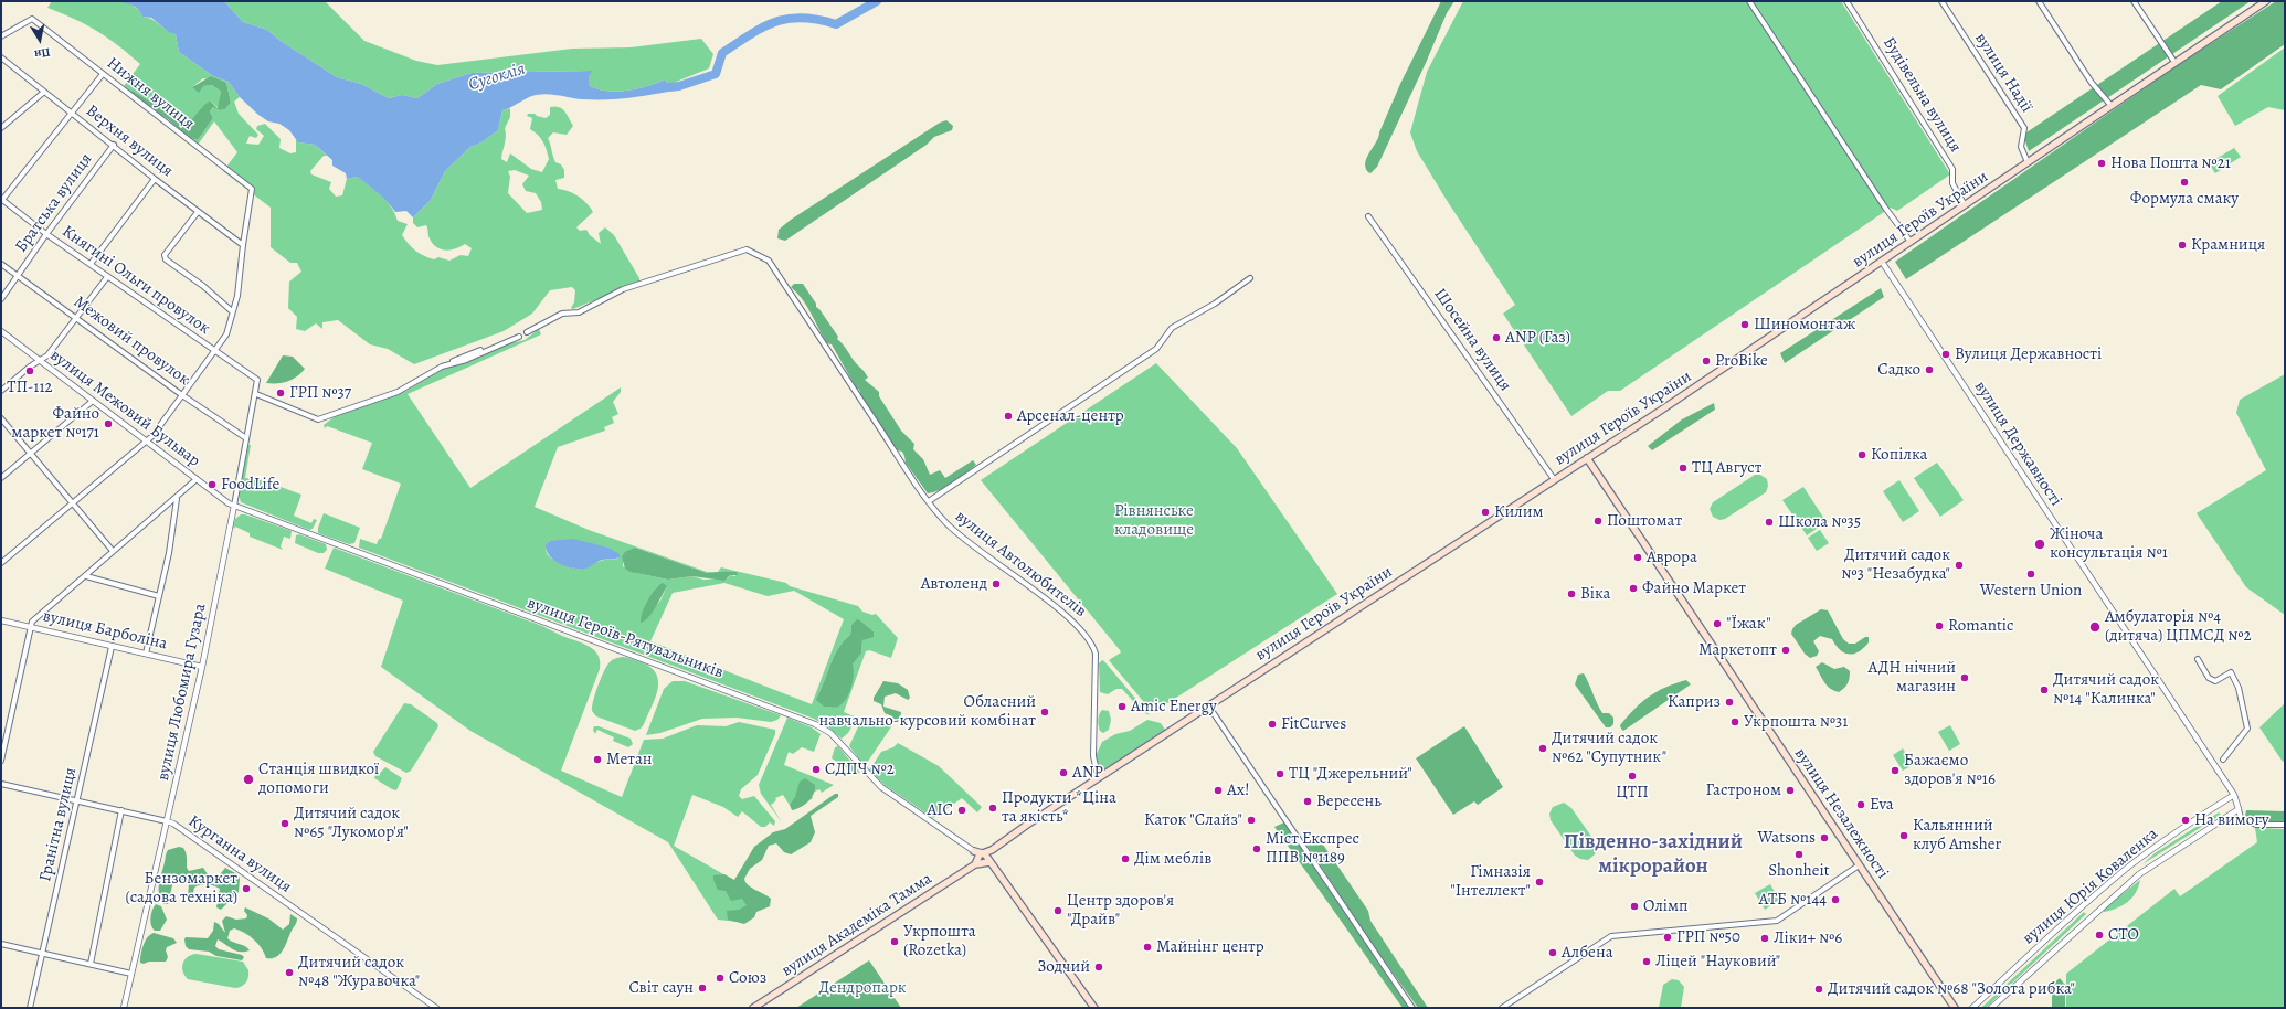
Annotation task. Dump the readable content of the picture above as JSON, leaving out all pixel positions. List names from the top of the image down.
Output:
{
  "streets": {
    "main road": [
      "вулиця Героїв України",
      "вулиця Героїв-Рятувальників",
      "вулиця Незалежності",
      "вулиця Академіка Тамма"
    ],
    "street": [
      "вулиця Надії",
      "Нижня вулиця",
      "Будівельна вулиця",
      "Верхня вулиця",
      "Братська вулиця",
      "Княгині Ольги провулок",
      "Шосейна вулиця",
      "Межовий провулок",
      "вулиця Межовий Бульвар",
      "вулиця Державності",
      "вулиця Автолюбителів",
      "вулиця Барболіна",
      "вулиця Любомира Гузара",
      "Гранітна вулиця",
      "Курганна вулиця",
      "вулиця Юрія Коваленка"
    ]
  },
  "crossings": [
    ["вулиця Надії", "вулиця Героїв України"],
    ["Нижня вулиця", "Верхня вулиця"],
    ["Будівельна вулиця", "вулиця Героїв України"],
    ["Верхня вулиця", "Братська вулиця"],
    ["Братська вулиця", "Княгині Ольги провулок"],
    ["Братська вулиця", "Межовий провулок"],
    ["вулиця Героїв України", "Шосейна вулиця"],
    ["вулиця Героїв України", "вулиця Державності"],
    ["вулиця Героїв України", "вулиця Автолюбителів"],
    ["вулиця Героїв України", "вулиця Героїв-Рятувальників"],
    ["вулиця Героїв України", "вулиця Незалежності"],
    ["вулиця Героїв України", "вулиця Академіка Тамма"],
    ["Княгині Ольги провулок", "вулиця Любомира Гузара"],
    ["Межовий провулок", "вулиця Любомира Гузара"],
    ["вулиця Межовий Бульвар", "вулиця Героїв-Рятувальників"],
    ["вулиця Межовий Бульвар", "вулиця Любомира Гузара"],
    ["вулиця Державності", "вулиця Юрія Коваленка"],
    ["вулиця Барболіна", "вулиця Любомира Гузара"],
    ["вулиця Барболіна", "Гранітна вулиця"],
    ["вулиця Героїв-Рятувальників", "вулиця Любомира Гузара"],
    ["вулиця Героїв-Рятувальників", "вулиця Академіка Тамма"],
    ["вулиця Любомира Гузара", "Курганна вулиця"],
    ["Гранітна вулиця", "Курганна вулиця"]
  ],
  "districts": ["Південно-західний мікрорайон"],
  "water": ["Сугоклія"],
  "parks": ["Рівнянське кладовище", "Дендропарк"],
  "places": [
    "Нова Пошта №21",
    "Формула смаку",
    "Крамниця",
    "Шиномонтаж",
    "ANP (Газ)",
    "Вулиця Державності",
    "ProBike",
    "Садко",
    "ТП-112",
    "ГРП №37",
    "Арсенал-центр",
    "Файно маркет №171",
    "Копілка",
    "ТЦ Август",
    "FoodLife",
    "Килим",
    "Поштомат",
    "Школа №35",
    "Жіноча консультація №1",
    "Аврора",
    "Дитячий садок №3 \"Незабудка\"",
    "Western Union",
    "Автоленд",
    "Файно Маркет",
    "Віка",
    "\"Їжак\"",
    "Romantic",
    "Амбулаторія №4 (дитяча) ЦПМСД №2",
    "Маркетопт",
    "АДН нічний магазин",
    "Дитячий садок №14 \"Калинка\"",
    "Каприз",
    "Amic Energy",
    "Обласний навчально-курсовий комбінат",
    "Укрпошта №31",
    "FitCurves",
    "Дитячий садок №62 \"Супутник\"",
    "Метан",
    "СДПЧ №2",
    "Бажаємо здоров'я №16",
    "ANP",
    "ТЦ \"Джерельний\"",
    "ЦТП",
    "Станція швидкої допомоги",
    "Ах!",
    "Гастроном",
    "Вересень",
    "Eva",
    "Продукти *Ціна та якість*",
    "АІС",
    "Каток \"Слайз\"",
    "На вимогу",
    "Дитячий садок №65 \"Лукомор'я\"",
    "Кальянний клуб Amsher",
    "Watsons",
    "Міст Експрес ППВ №1189",
    "Shonheit",
    "Дім меблів",
    "Гімназія \"Інтеллект\"",
    "Бензомаркет (садова техніка)",
    "АТБ №144",
    "Олімп",
    "Центр здоров'я \"Драйв\"",
    "СТО",
    "ГРП №50",
    "Ліки+ №6",
    "Укрпошта (Rozetka)",
    "Майнінг центр",
    "Албена",
    "Ліцей \"Науковий\"",
    "Зодчий",
    "Дитячий садок №48 \"Журавочка\"",
    "Союз",
    "Світ саун",
    "Дитячий садок №68 \"Золота рибка\""
  ],
  "north": "bottom"
}
